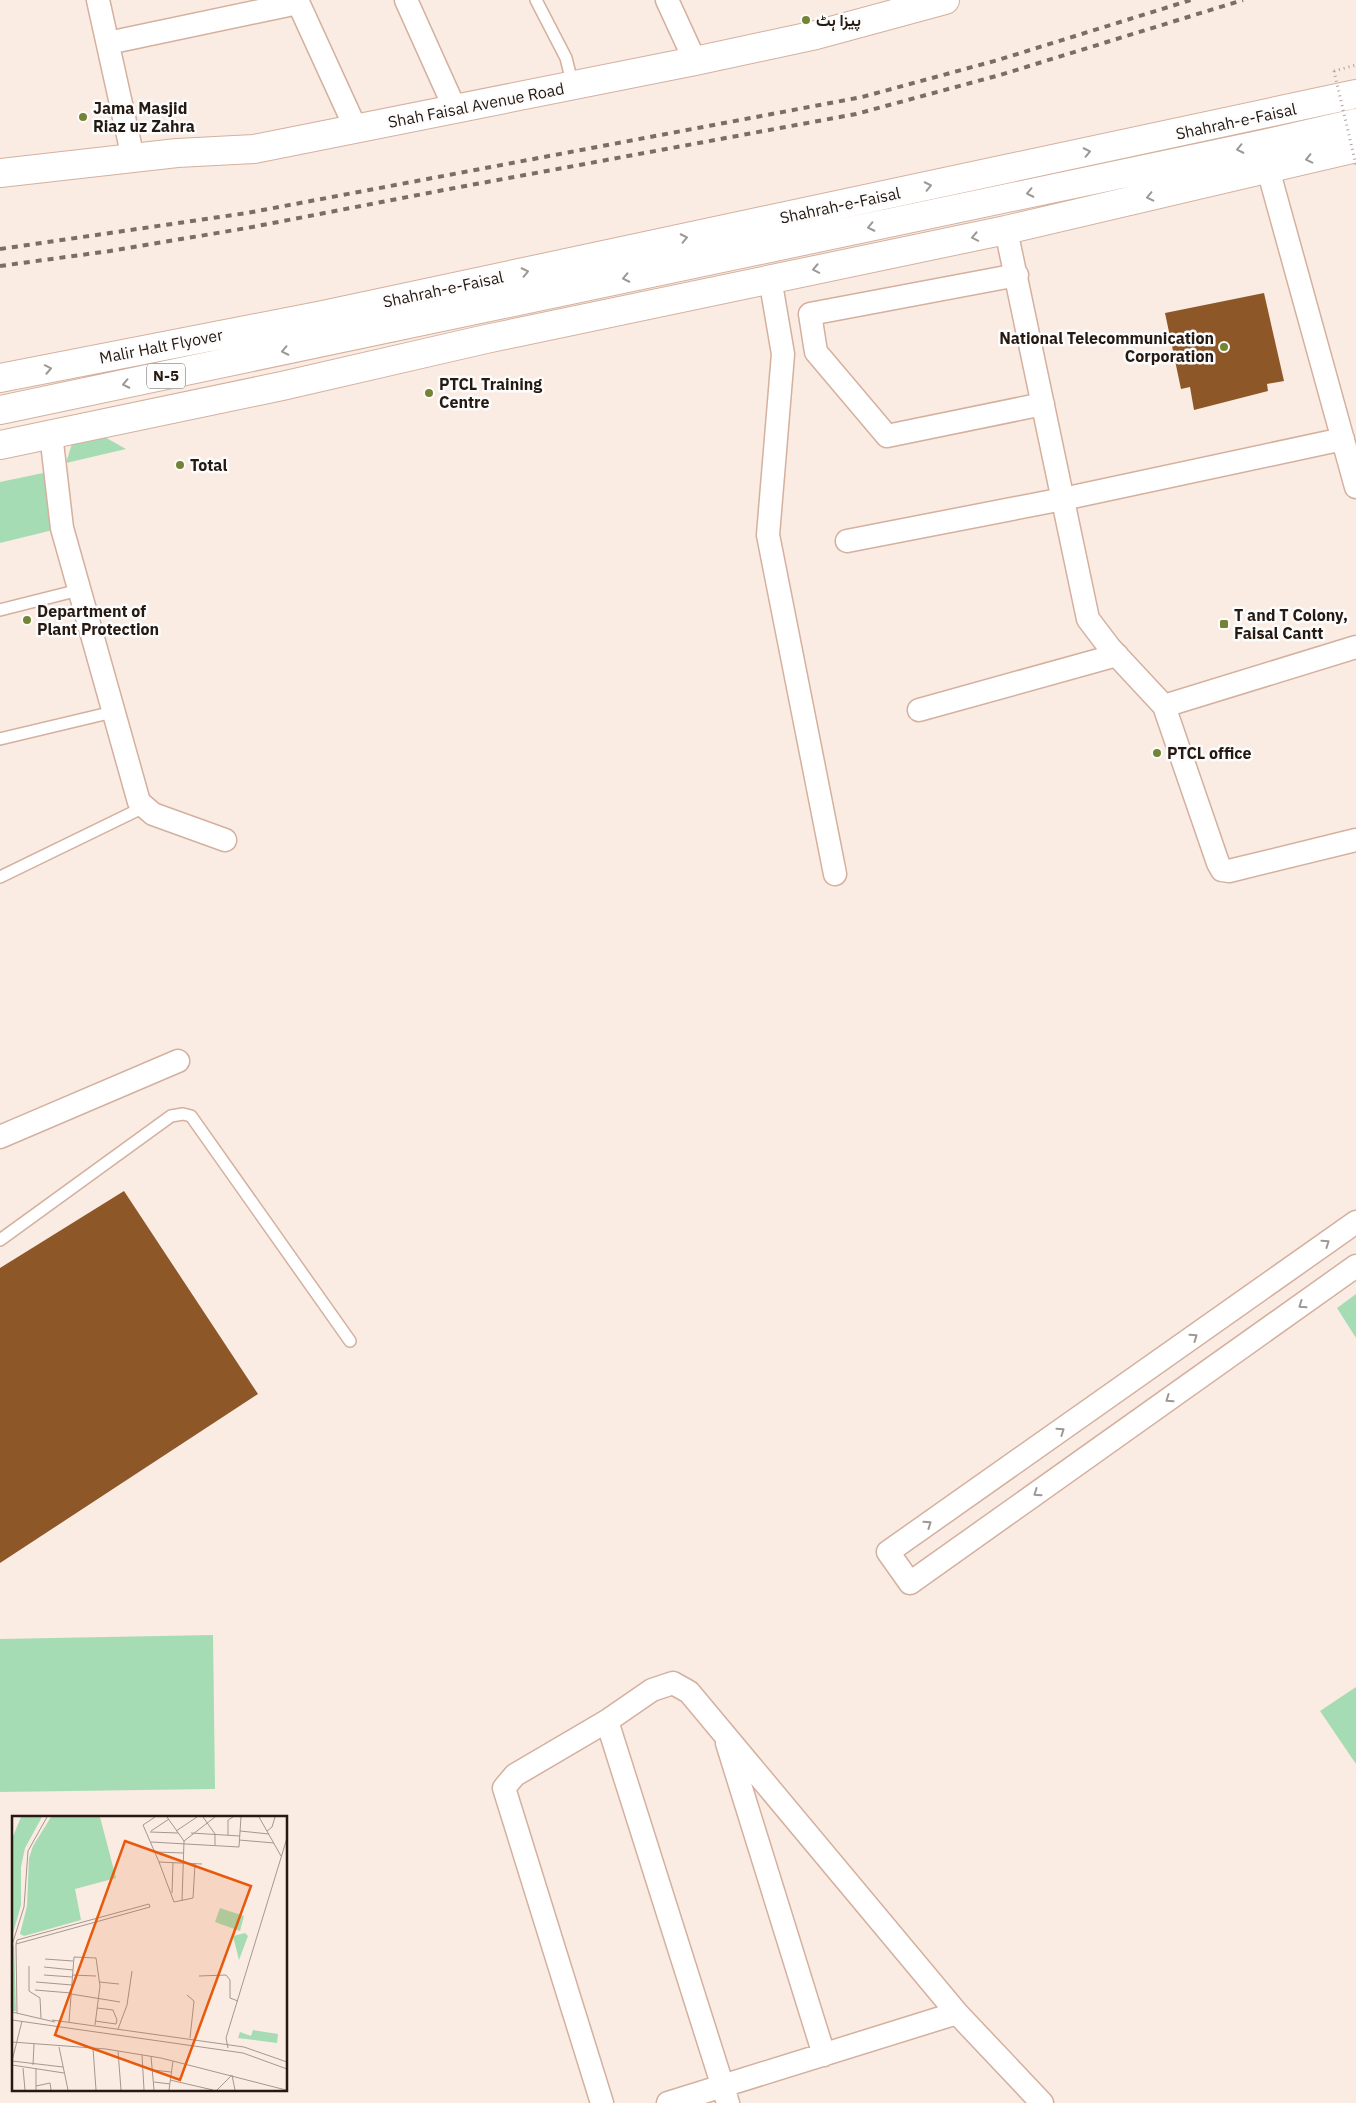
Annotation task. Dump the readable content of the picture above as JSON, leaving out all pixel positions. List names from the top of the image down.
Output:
{
  "streets": {
    "main road": [
      "Shah Faisal Avenue Road",
      "Shahrah-e-Faisal",
      "Malir Halt Flyover",
      "N-5"
    ]
  },
  "crossings": [
    ["Shahrah-e-Faisal", "Malir Halt Flyover"]
  ],
  "places": {
    "other": [
      "پیزا ہٹ",
      "Jama Masjid Riaz uz Zahra",
      "National Telecommunication Corporation",
      "PTCL Training Centre",
      "Total",
      "Department of Plant Protection",
      "PTCL office"
    ],
    "transit": ["T and T Colony, Faisal Cantt"]
  }
}
